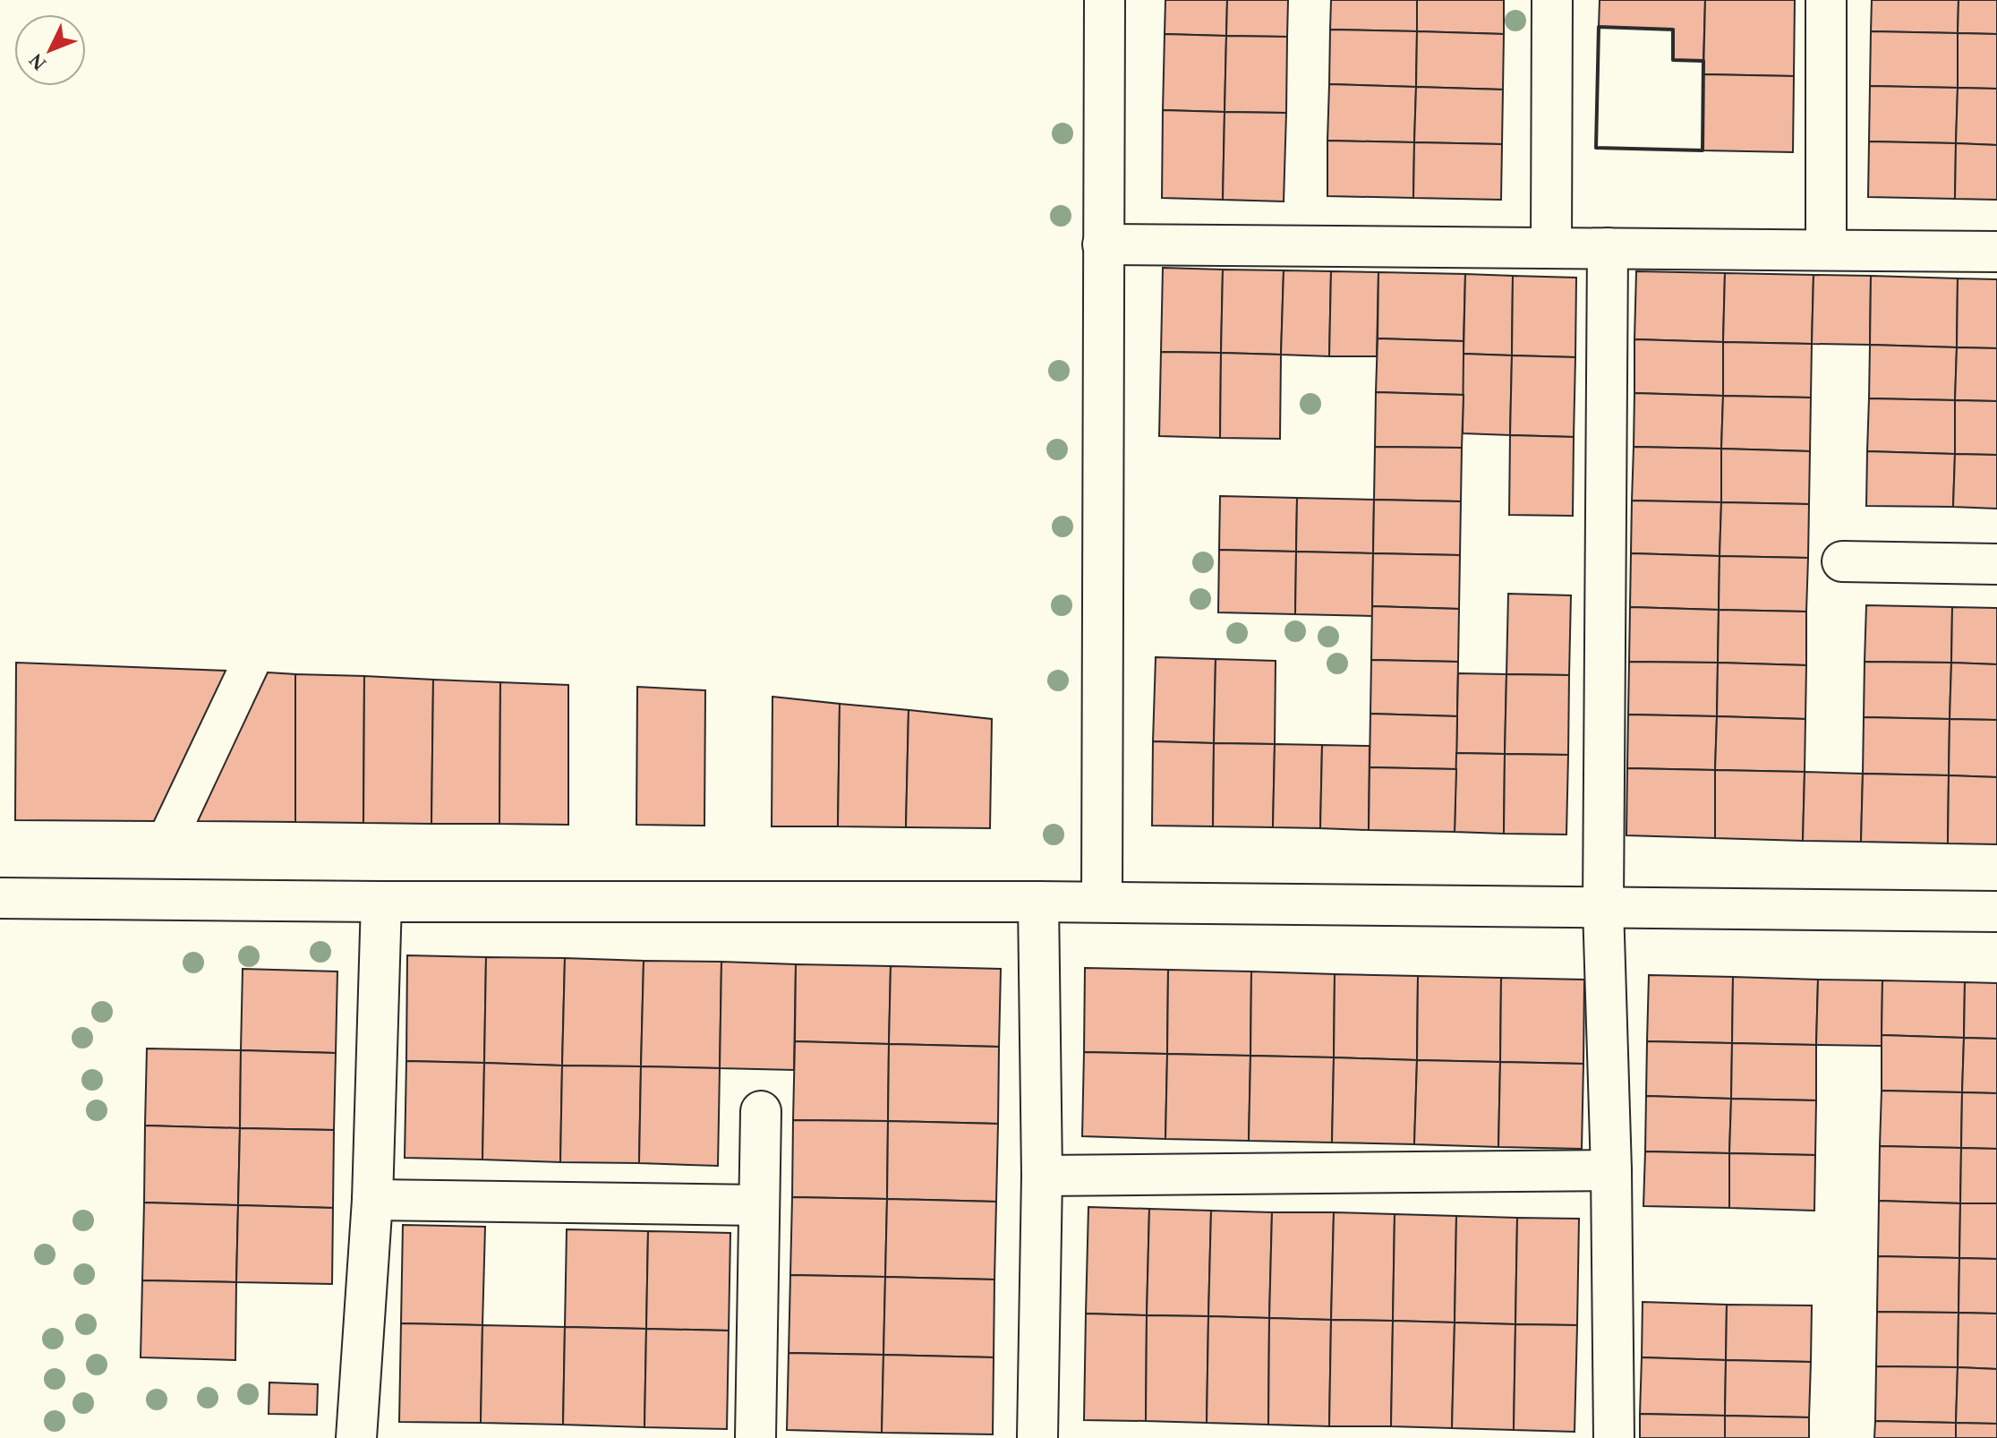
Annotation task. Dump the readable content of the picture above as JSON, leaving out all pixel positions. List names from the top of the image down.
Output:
{
  "north": "bottom left"
}
